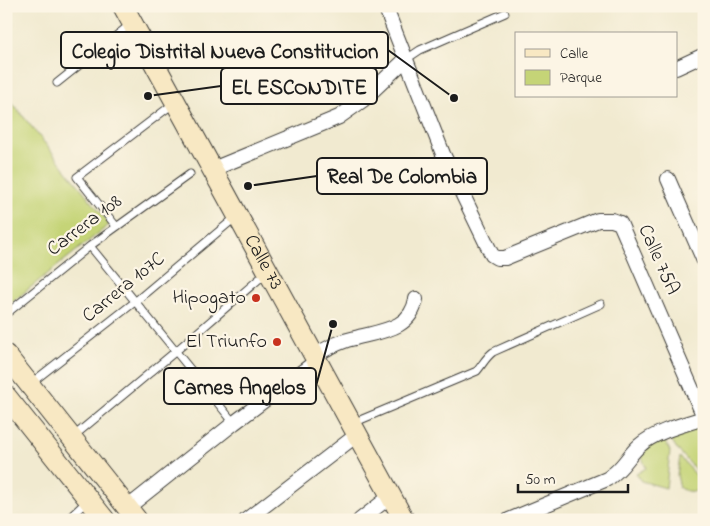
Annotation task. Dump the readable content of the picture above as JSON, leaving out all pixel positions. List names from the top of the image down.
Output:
{
  "streets": {
    "street": ["Calle 75A", "Calle 73"],
    "lane": ["Carrera 108", "Carrera 107C"]
  },
  "crossings": [
    ["Calle 73", "Carrera 107C"]
  ],
  "places": [
    "EL ESCONDITE",
    "Colegio Distrital Nueva Constitucion",
    "Real De Colombia",
    "Hipogato",
    "Carnes Angelos",
    "El Triunfo"
  ],
  "legend": ["Calle", "Parque"],
  "scale_bar": "50 m"
}
